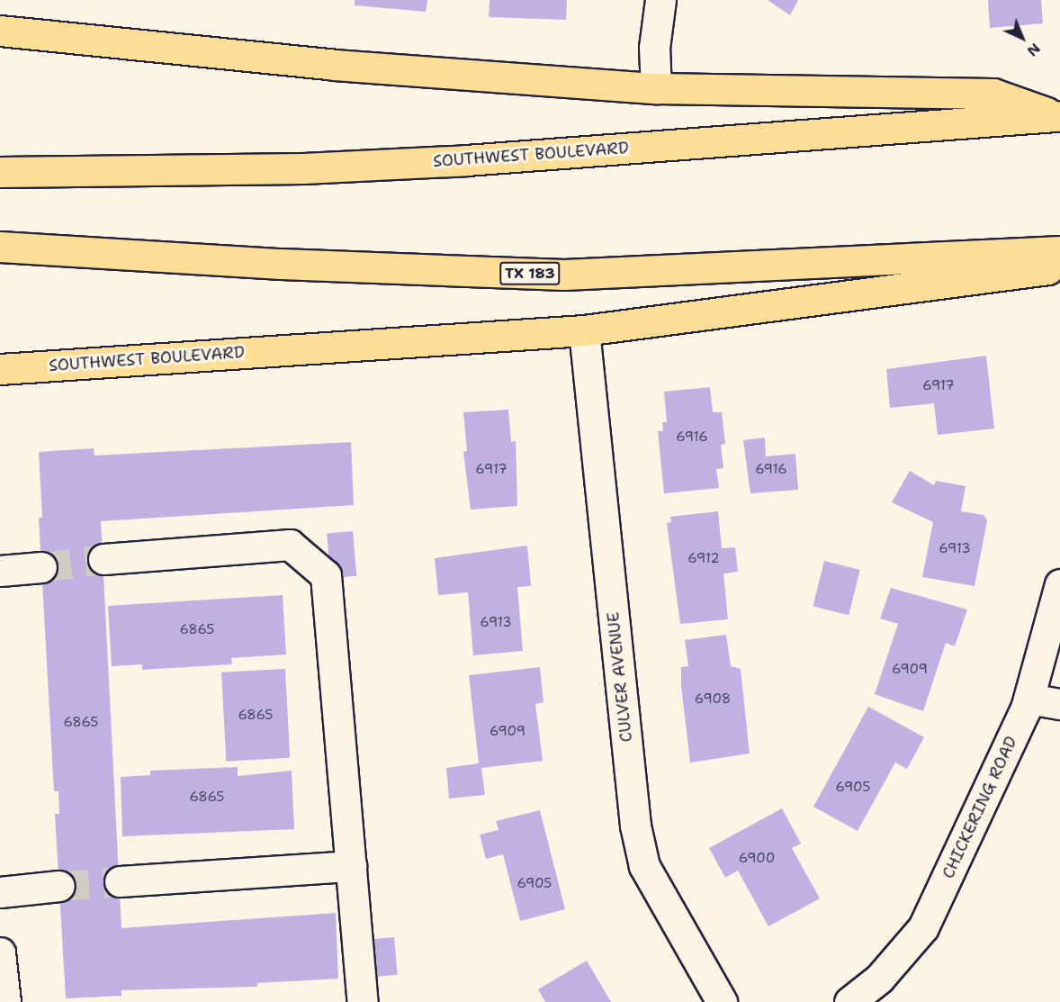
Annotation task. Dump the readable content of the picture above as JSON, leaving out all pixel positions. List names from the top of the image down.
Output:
{
  "streets": {
    "main road": ["SOUTHWEST BOULEVARD", "TX 183"],
    "street": ["CULVER AVENUE", "CHICKERING ROAD"]
  },
  "crossings": [
    ["SOUTHWEST BOULEVARD", "CULVER AVENUE"]
  ],
  "house_numbers": [
    "6917",
    "6916",
    "6917",
    "6916",
    "6913",
    "6912",
    "6913",
    "6865",
    "6909",
    "6908",
    "6865",
    "6865",
    "6909",
    "6905",
    "6865",
    "6900",
    "6905"
  ],
  "north": "bottom right"
}
